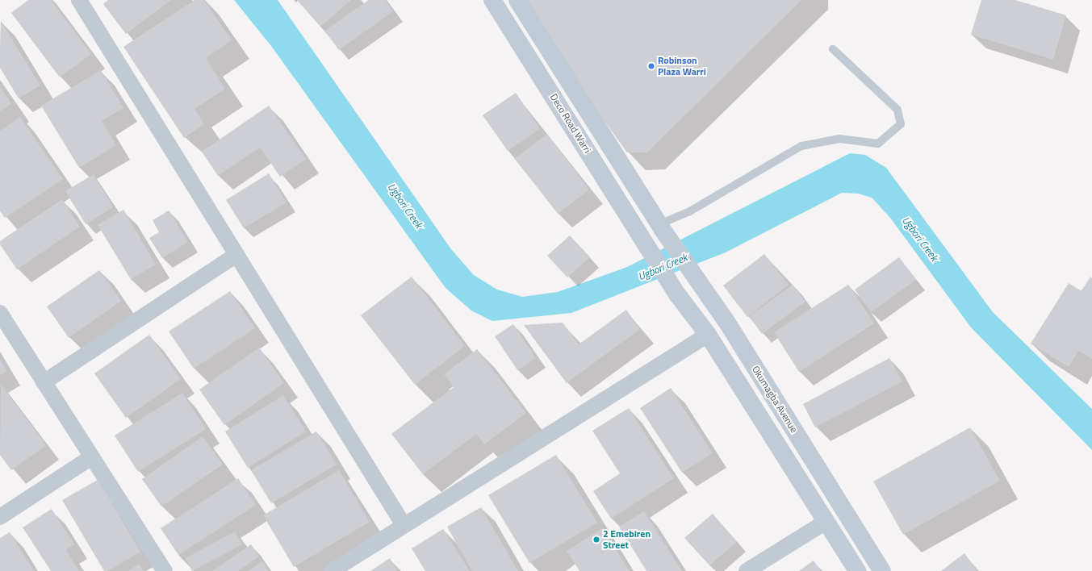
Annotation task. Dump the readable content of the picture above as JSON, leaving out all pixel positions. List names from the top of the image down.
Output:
{
  "streets": {
    "main road": ["Deco Road Warri", "Okumagba Avenue"]
  },
  "water": ["Ugbori Creek"],
  "places": ["Robinson Plaza Warri", "2 Emebiren Street"]
}
